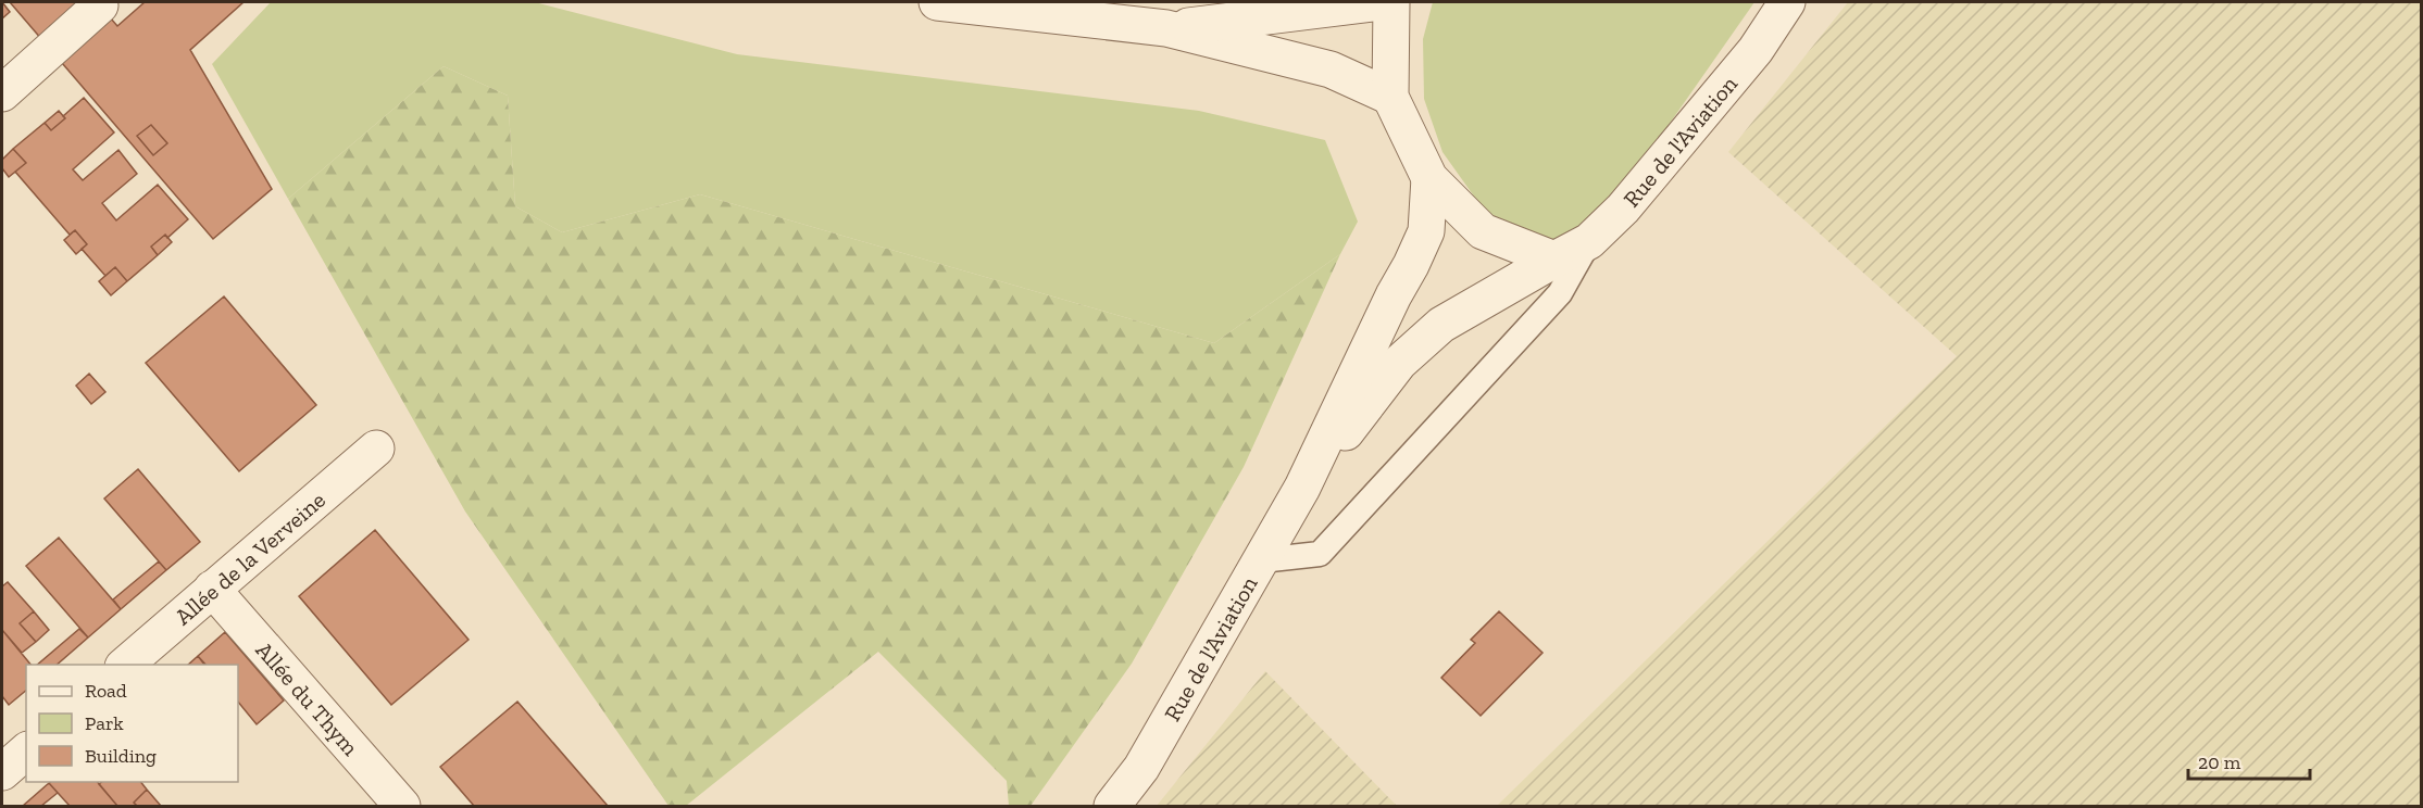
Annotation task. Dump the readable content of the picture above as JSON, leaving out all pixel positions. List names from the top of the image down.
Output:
{
  "streets": {
    "street": ["Rue de l'Aviation", "Allée de la Verveine", "Allée du Thym"]
  },
  "crossings": [
    ["Allée de la Verveine", "Allée du Thym"]
  ],
  "legend": ["Road", "Park", "Building"],
  "scale_bar": "20 m"
}
